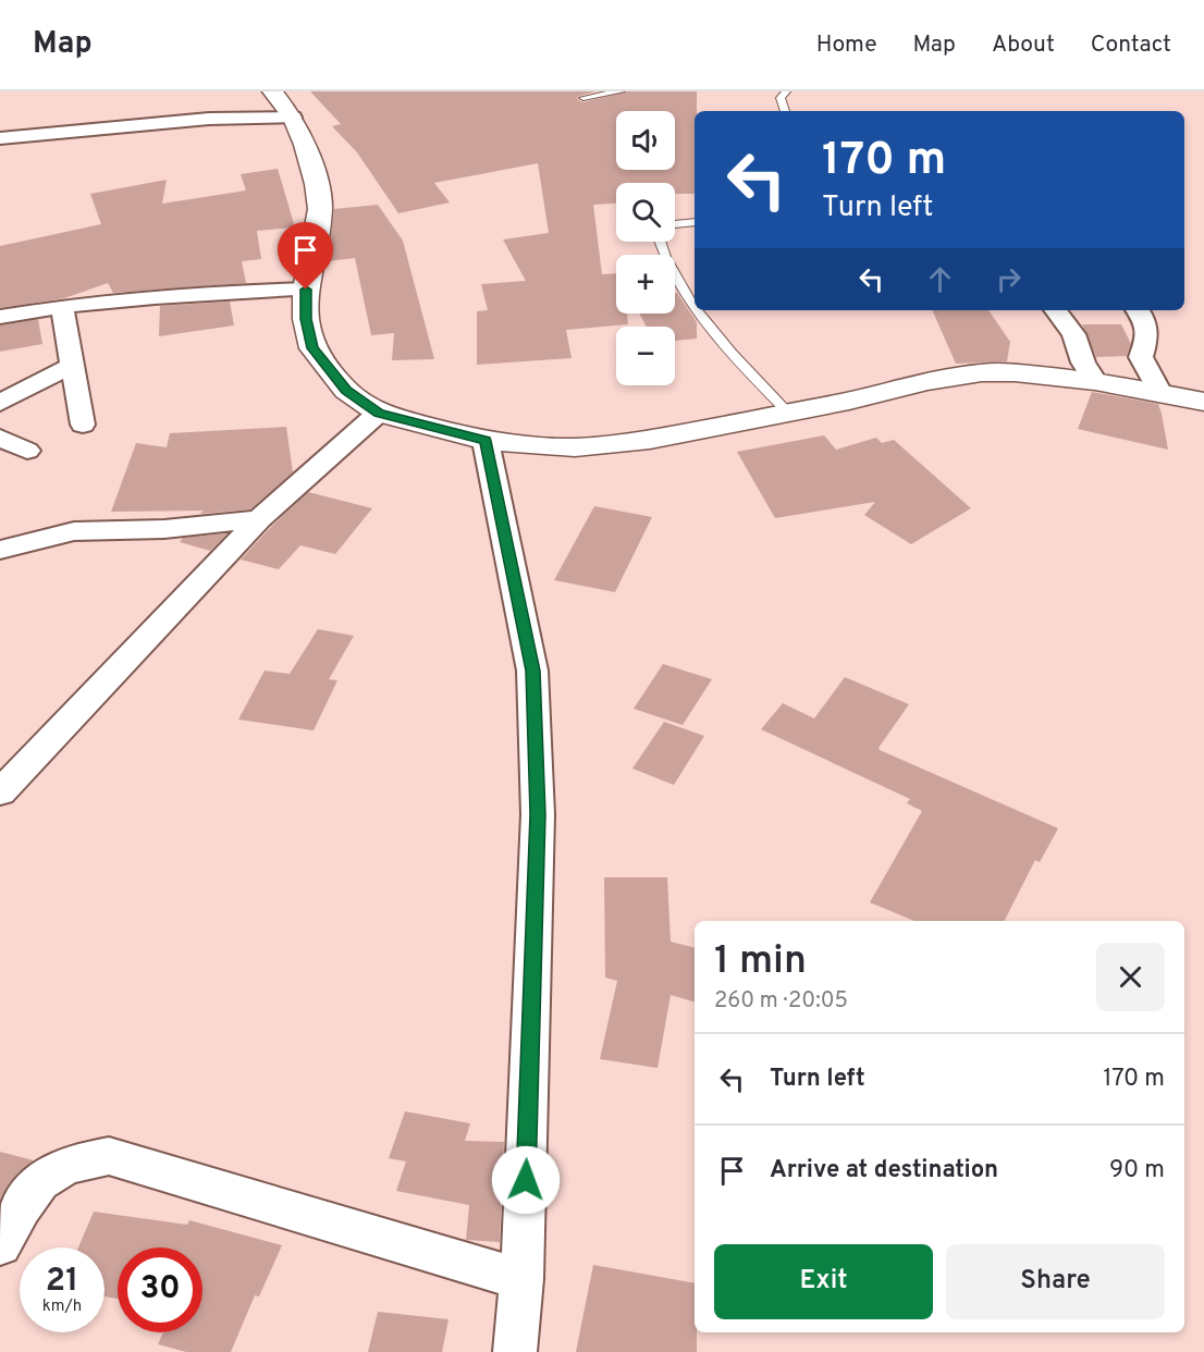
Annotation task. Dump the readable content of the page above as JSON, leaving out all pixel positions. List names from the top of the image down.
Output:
{
  "page": {
    "header": "Map",
    "nav": [
      "Home",
      "Map",
      "About",
      "Contact"
    ],
    "map_buttons": ["+", "−"],
    "turn": ["170 m", "Turn left"],
    "heading": ["1 min", "260 m · 20:05"],
    "list": [
      {
        "name": "Turn left",
        "value": "170 m"
      },
      {
        "name": "Arrive at destination",
        "value": "90 m"
      }
    ],
    "buttons": ["Exit", "Share"],
    "speed": "21 km/h",
    "limit": "30"
  }
}
